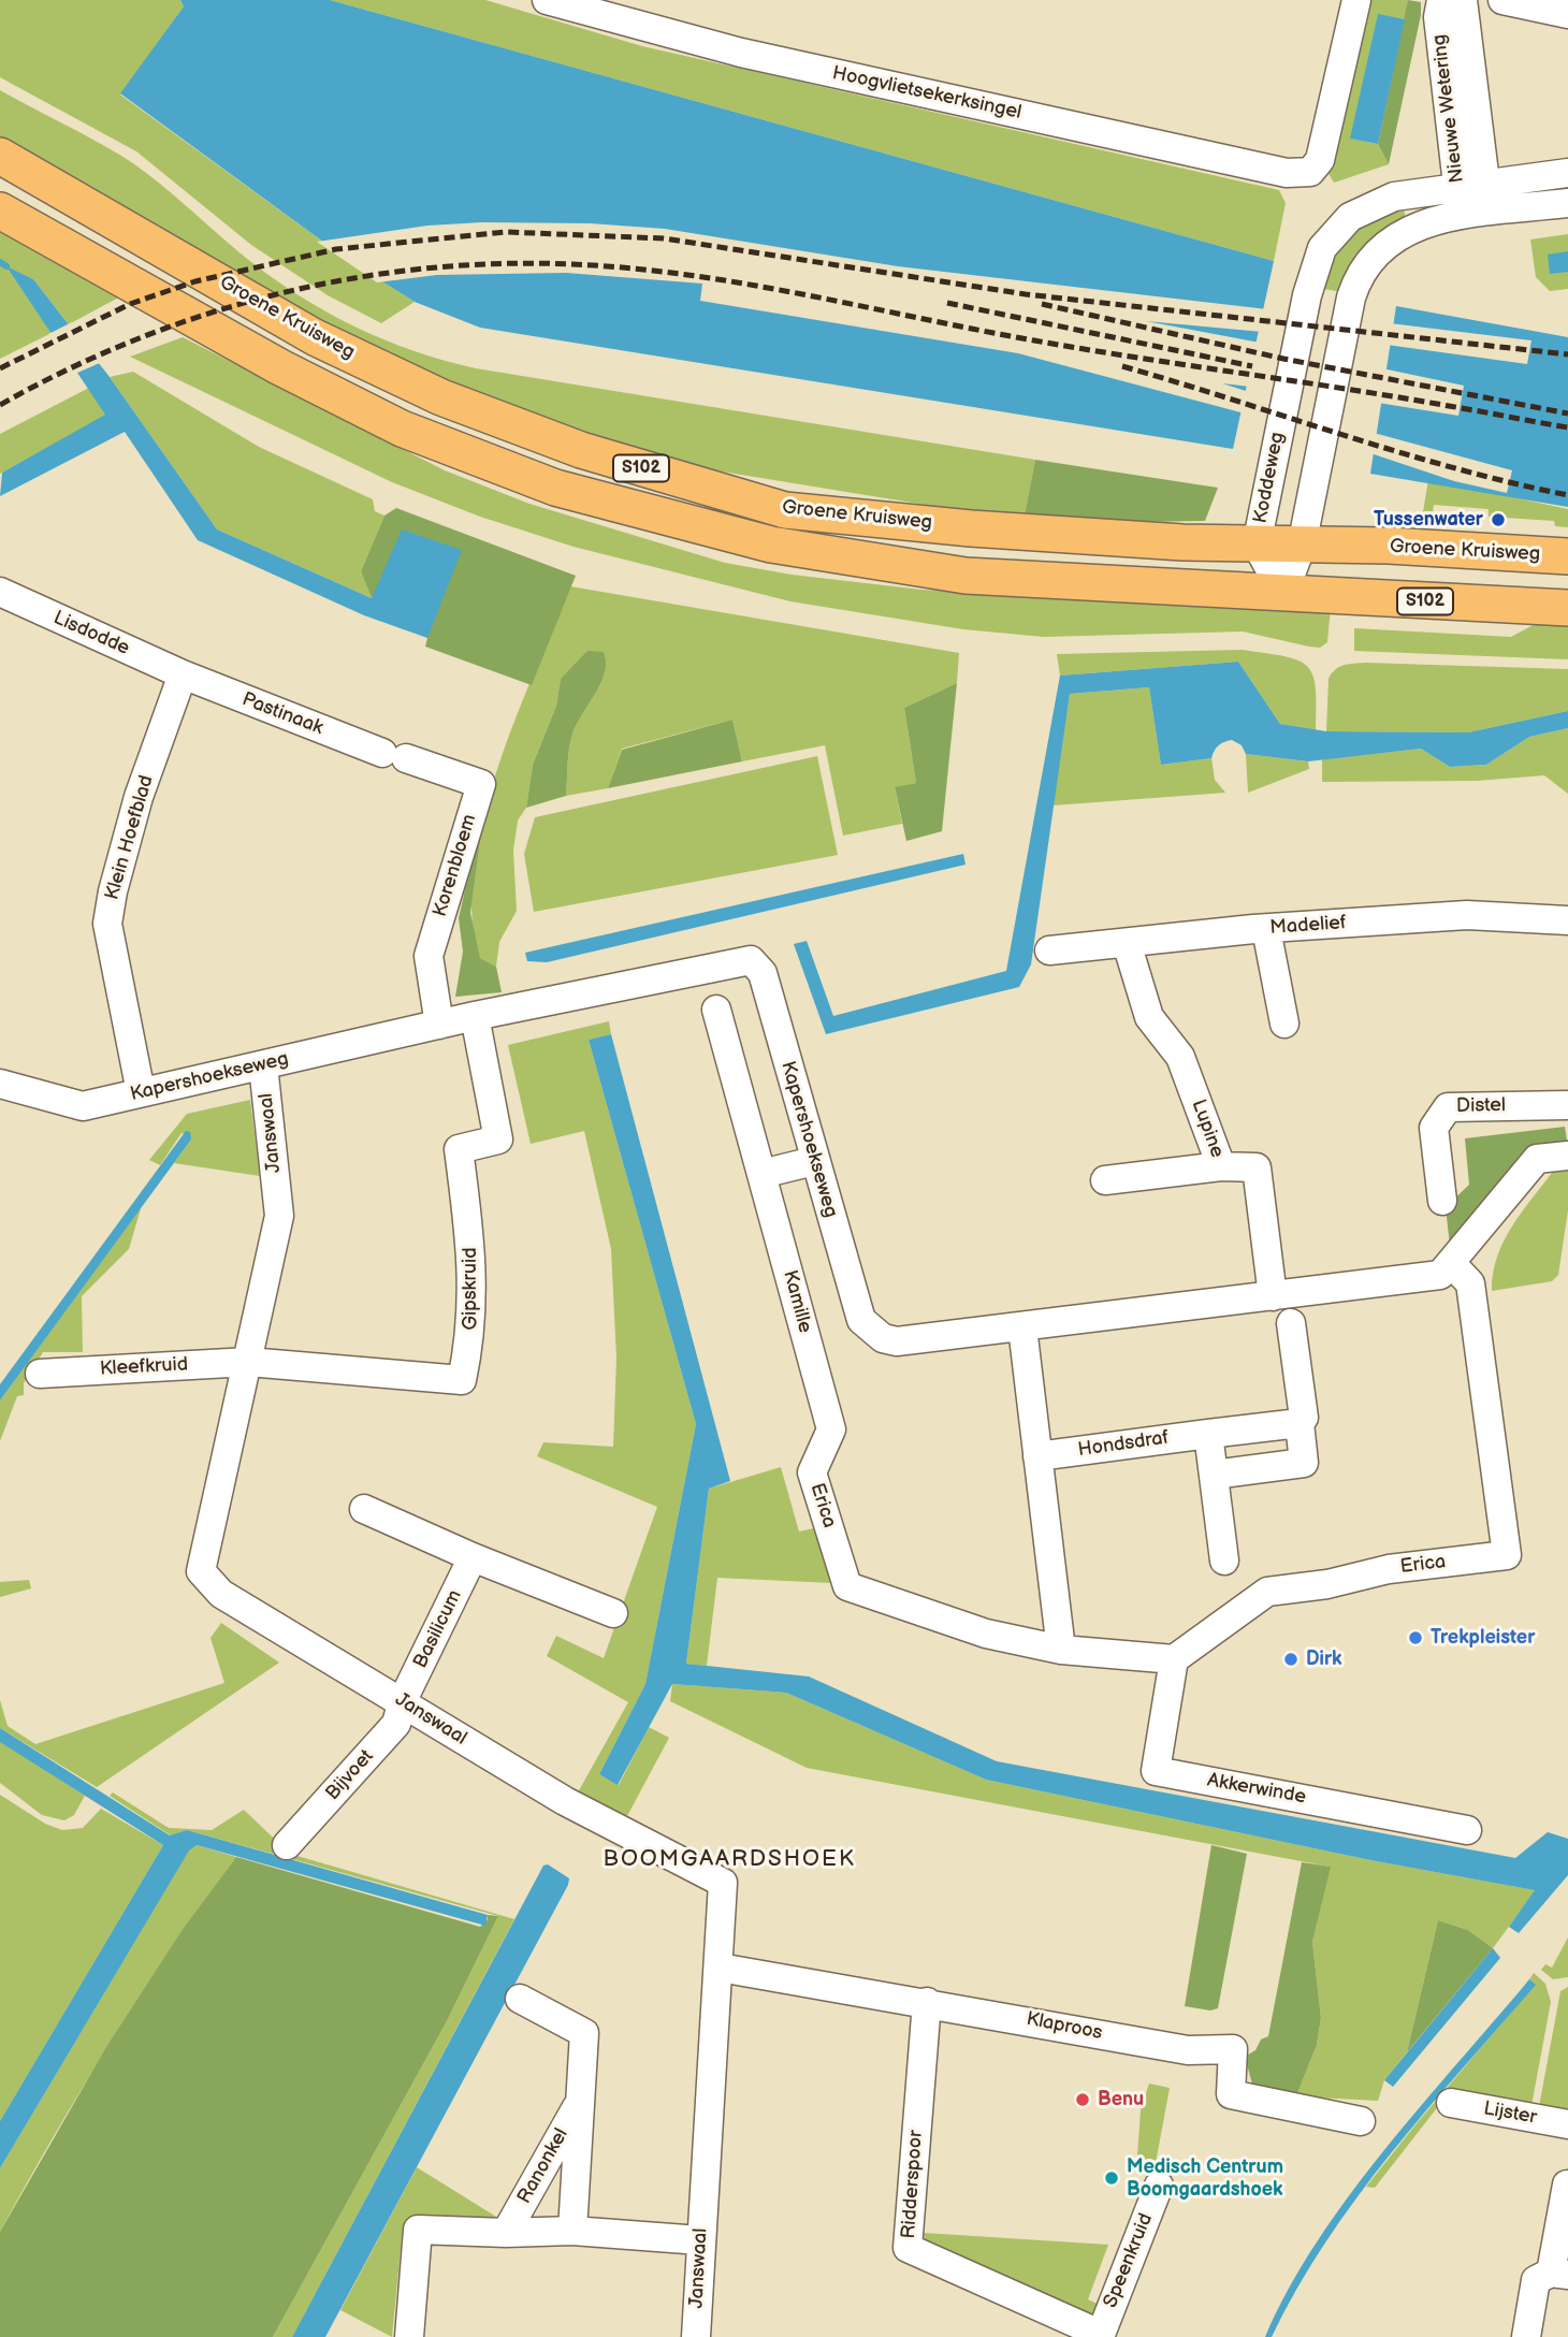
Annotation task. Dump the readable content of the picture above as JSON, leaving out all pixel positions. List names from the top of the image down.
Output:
{
  "streets": {
    "main road": ["Groene Kruisweg", "S102"],
    "street": [
      "Hoogvlietsekerksingel",
      "Nieuwe Wetering",
      "Koddeweg",
      "Lisdodde",
      "Pastinaak",
      "Klein Hoefblad",
      "Korenbloem",
      "Madelief",
      "Kapershoekseweg",
      "Distel",
      "Lupine",
      "Janswaal",
      "Gipskruid",
      "Kamille",
      "Kleefkruid",
      "Hondsdraf",
      "Erica",
      "Basilicum",
      "Bijvoet",
      "Akkerwinde",
      "Klaproos",
      "Lijster",
      "Ranonkel",
      "Ridderspoor",
      "Speenkruid"
    ]
  },
  "crossings": [
    ["Nieuwe Wetering", "Koddeweg"],
    ["Groene Kruisweg", "Koddeweg"],
    ["Lisdodde", "Pastinaak"],
    ["Lisdodde", "Klein Hoefblad"],
    ["Pastinaak", "Klein Hoefblad"],
    ["Pastinaak", "Korenbloem"],
    ["Klein Hoefblad", "Kapershoekseweg"],
    ["Korenbloem", "Kapershoekseweg"],
    ["Madelief", "Lupine"],
    ["Kapershoekseweg", "Lupine"],
    ["Kapershoekseweg", "Janswaal"],
    ["Kapershoekseweg", "Gipskruid"],
    ["Kapershoekseweg", "Erica"],
    ["Janswaal", "Gipskruid"],
    ["Janswaal", "Kleefkruid"],
    ["Janswaal", "Basilicum"],
    ["Janswaal", "Bijvoet"],
    ["Janswaal", "Klaproos"],
    ["Janswaal", "Ranonkel"],
    ["Gipskruid", "Kleefkruid"],
    ["Kamille", "Erica"],
    ["Erica", "Akkerwinde"],
    ["Basilicum", "Bijvoet"],
    ["Klaproos", "Ridderspoor"],
    ["Ridderspoor", "Speenkruid"]
  ],
  "districts": ["BOOMGAARDSHOEK"],
  "places": [
    "Tussenwater",
    "Trekpleister",
    "Dirk",
    "Benu",
    "Medisch Centrum Boomgaardshoek"
  ]
}
